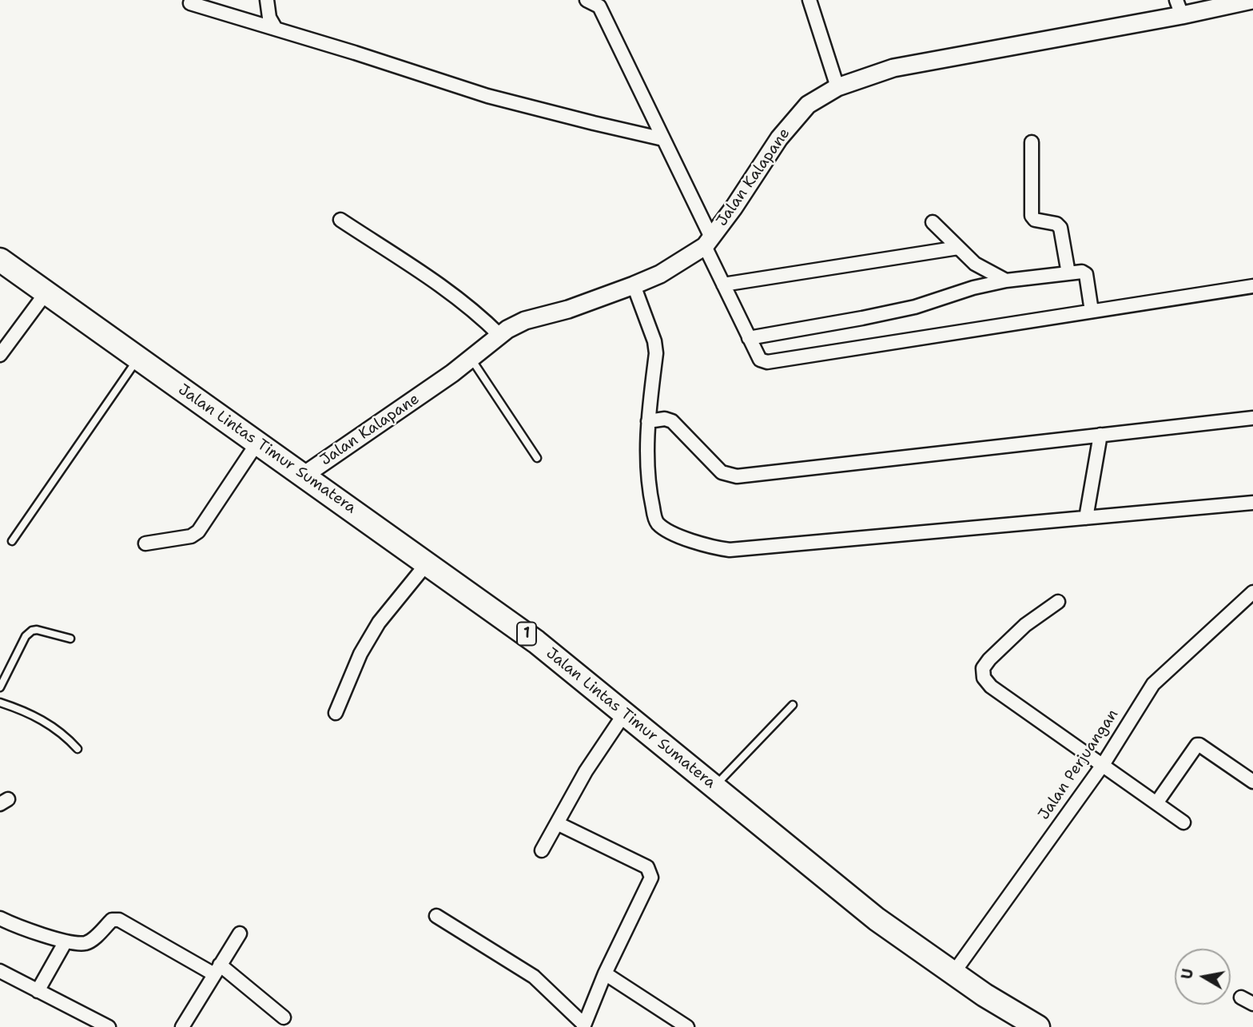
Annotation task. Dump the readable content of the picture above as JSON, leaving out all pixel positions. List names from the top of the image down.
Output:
{
  "streets": {
    "highway": ["Jalan Lintas Timur Sumatera", "1"],
    "street": ["Jalan Kalapane", "Jalan Perjuangan"]
  },
  "crossings": [
    ["Jalan Kalapane", "Jalan Lintas Timur Sumatera"],
    ["Jalan Lintas Timur Sumatera", "Jalan Perjuangan"]
  ],
  "north": "left"
}
